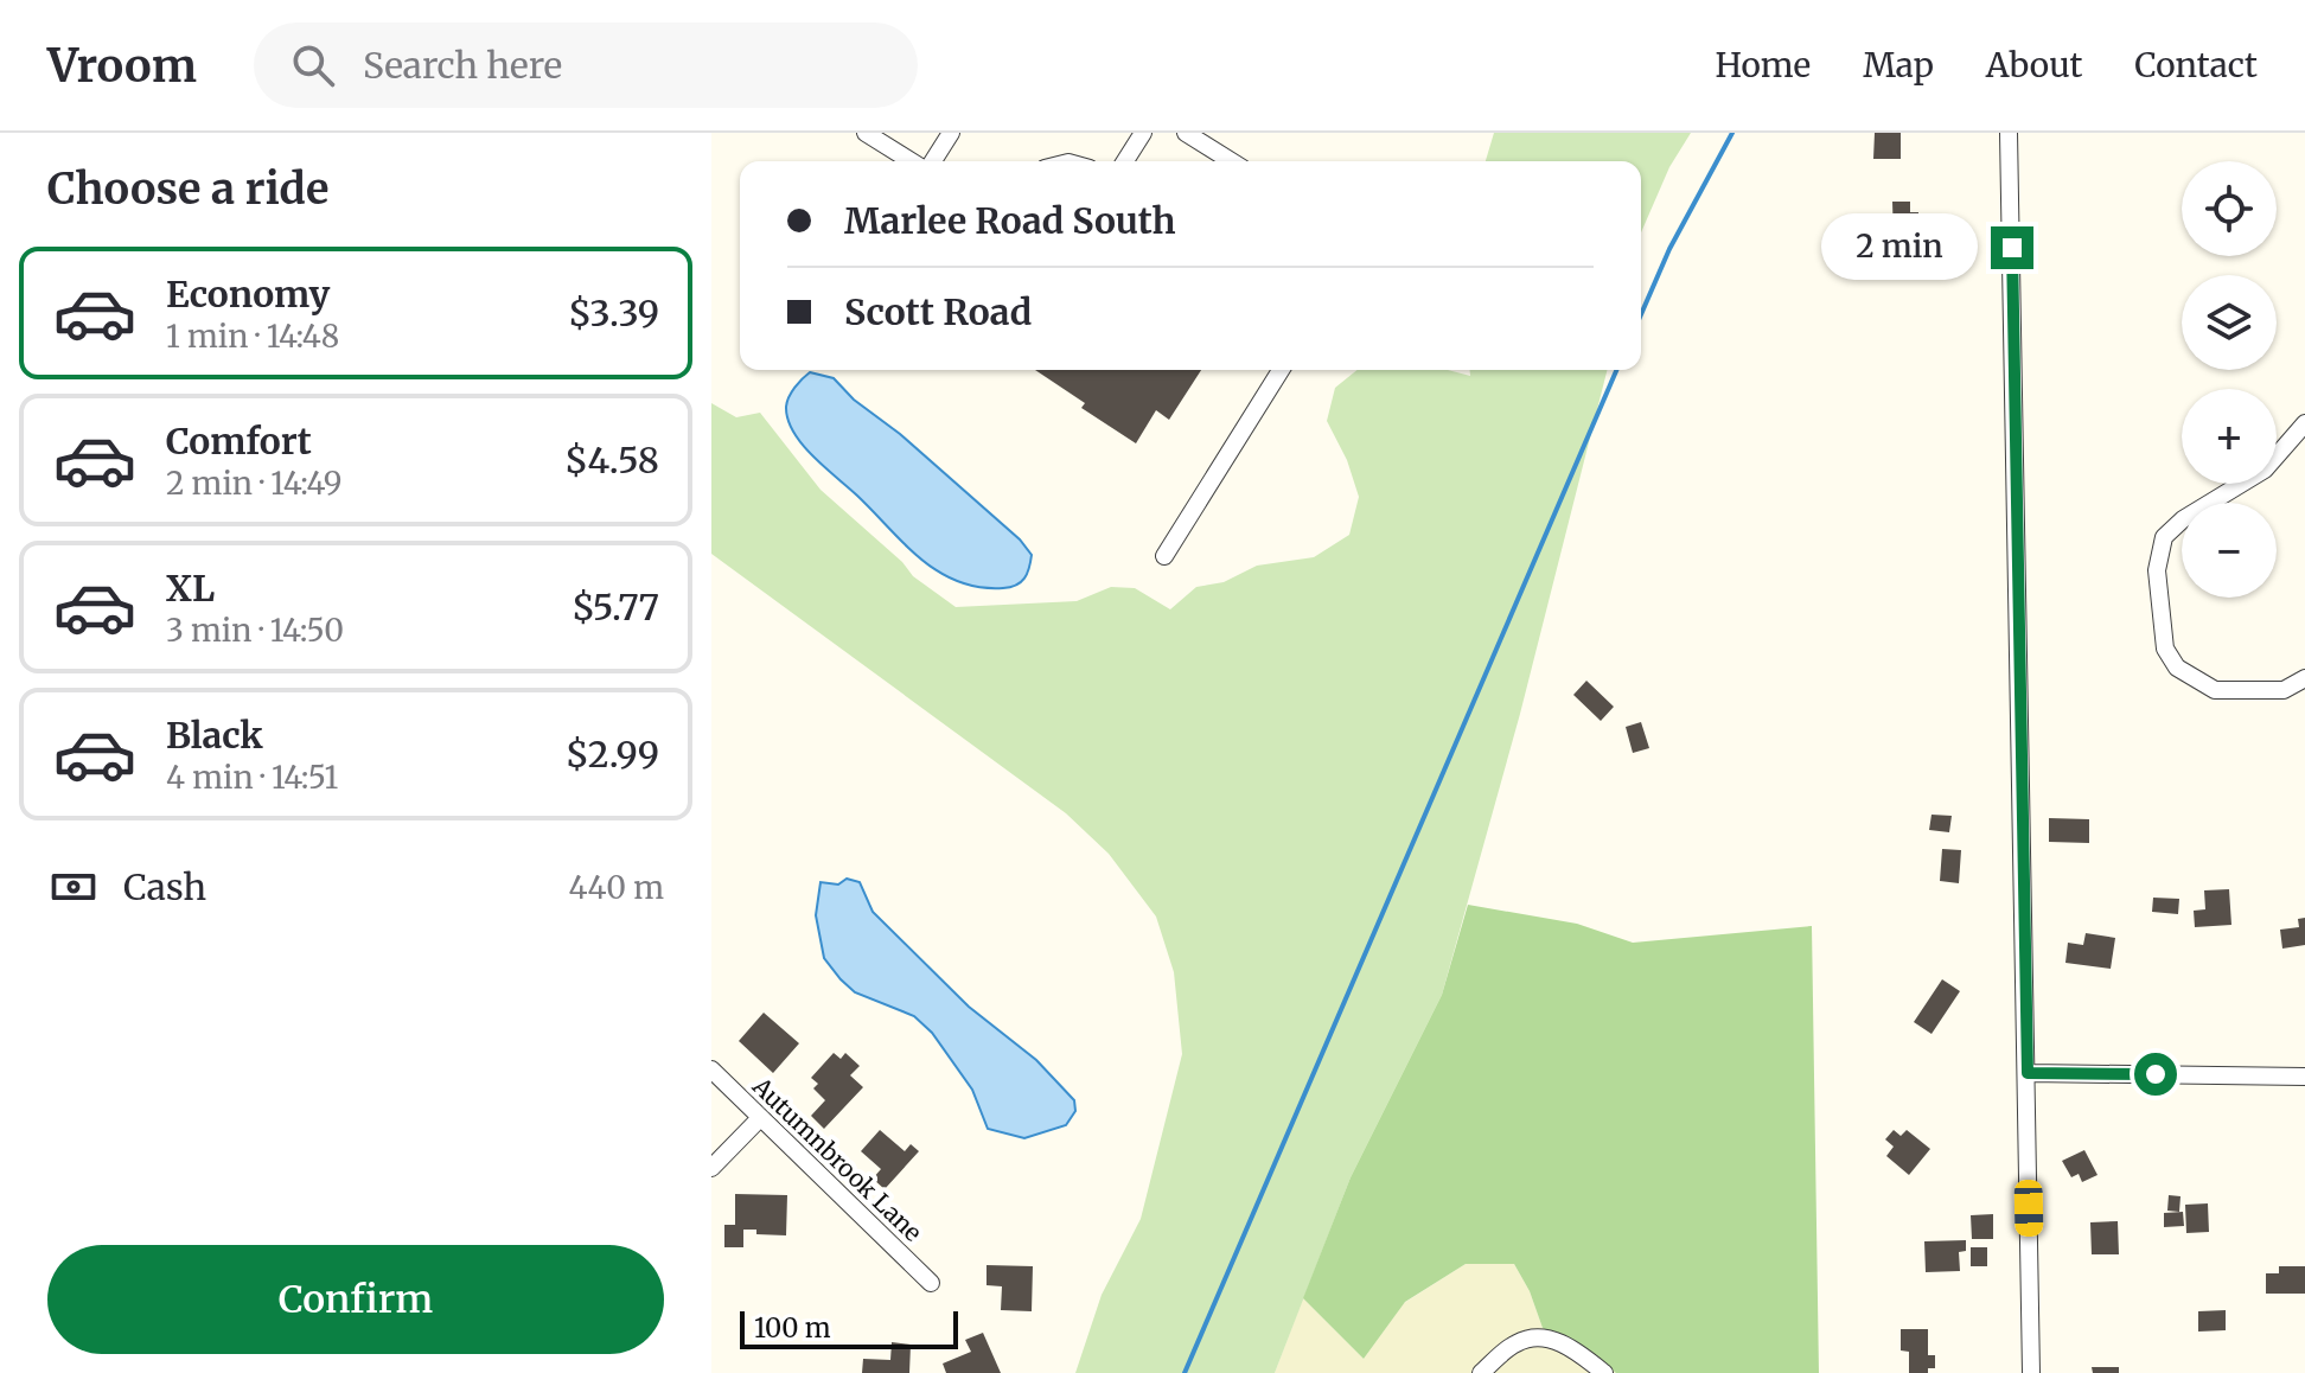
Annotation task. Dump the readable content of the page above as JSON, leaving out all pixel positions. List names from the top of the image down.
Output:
{
  "streets": {
    "street": ["Autumnbrook Lane"]
  },
  "scale_bar": "100 m",
  "page": {
    "header": "Vroom",
    "search": "Search here",
    "nav": [
      "Home",
      "Map",
      "About",
      "Contact"
    ],
    "heading": "Choose a ride",
    "map_buttons": ["+", "−"],
    "banner": ["Marlee Road South", "Scott Road"],
    "bubble": "2 min",
    "list": [
      {
        "name": "Economy",
        "note": "1 min · 14:48",
        "value": "$3.39"
      },
      {
        "name": "Comfort",
        "note": "2 min · 14:49",
        "value": "$4.58"
      },
      {
        "name": "XL",
        "note": "3 min · 14:50",
        "value": "$5.77"
      },
      {
        "name": "Black",
        "note": "4 min · 14:51",
        "value": "$2.99"
      }
    ],
    "pay": ["Cash", "440 m"],
    "buttons": "Confirm",
    "scale": "100 m"
  }
}
